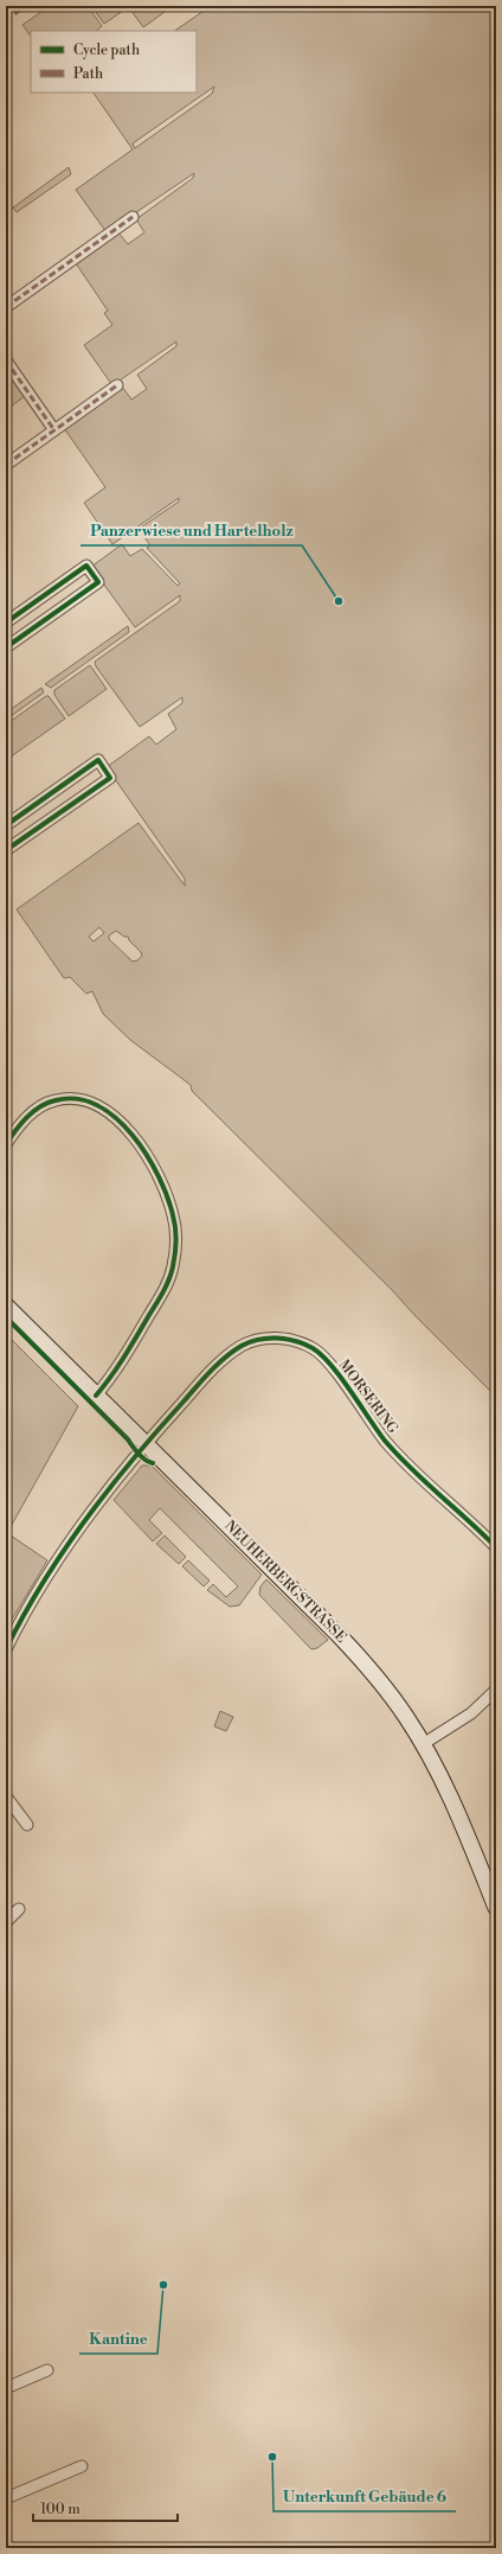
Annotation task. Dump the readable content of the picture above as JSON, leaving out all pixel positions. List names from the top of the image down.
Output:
{
  "streets": {
    "main road": ["NEUHERBERGSTRASSE"],
    "street": ["MORSERING"]
  },
  "crossings": [
    ["MORSERING", "NEUHERBERGSTRASSE"]
  ],
  "places": ["Panzerwiese und Hartelholz", "Kantine", "Unterkunft Gebäude 6"],
  "legend": ["Cycle path", "Path"],
  "scale_bar": "100 m"
}
